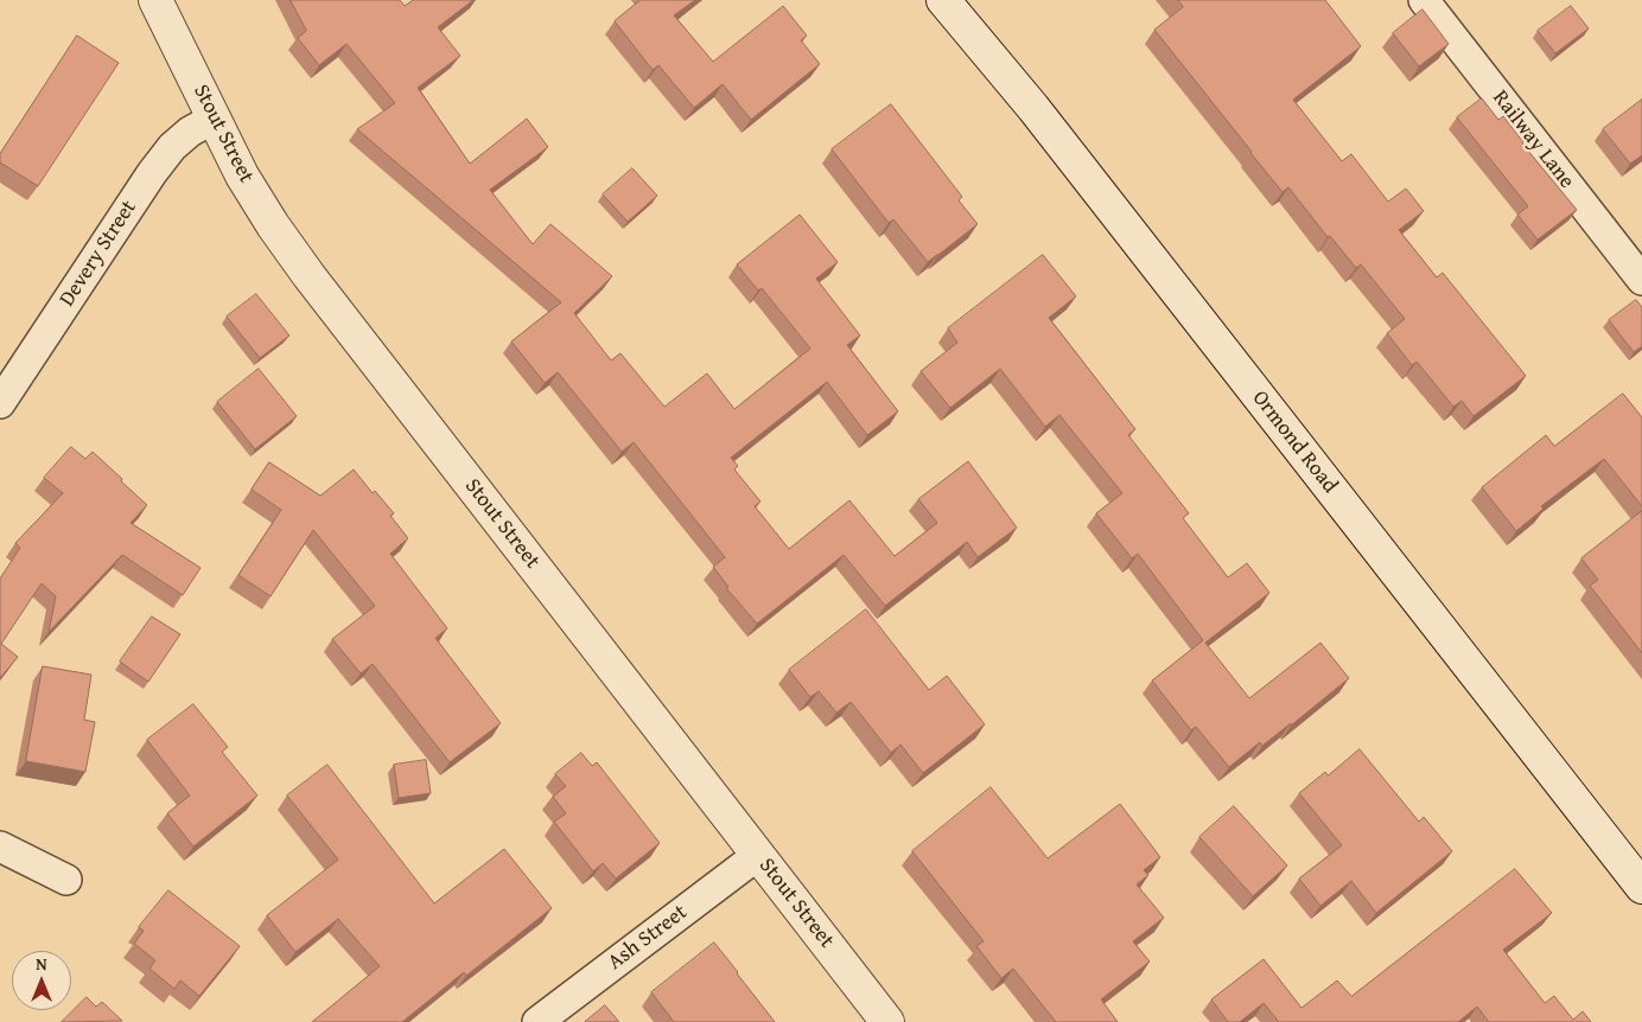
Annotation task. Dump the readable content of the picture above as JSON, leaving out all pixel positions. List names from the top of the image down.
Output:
{
  "streets": {
    "street": [
      "Stout Street",
      "Railway Lane",
      "Devery Street",
      "Ormond Road",
      "Ash Street"
    ]
  },
  "crossings": [
    ["Stout Street", "Devery Street"],
    ["Stout Street", "Ash Street"]
  ],
  "north": "top"
}
